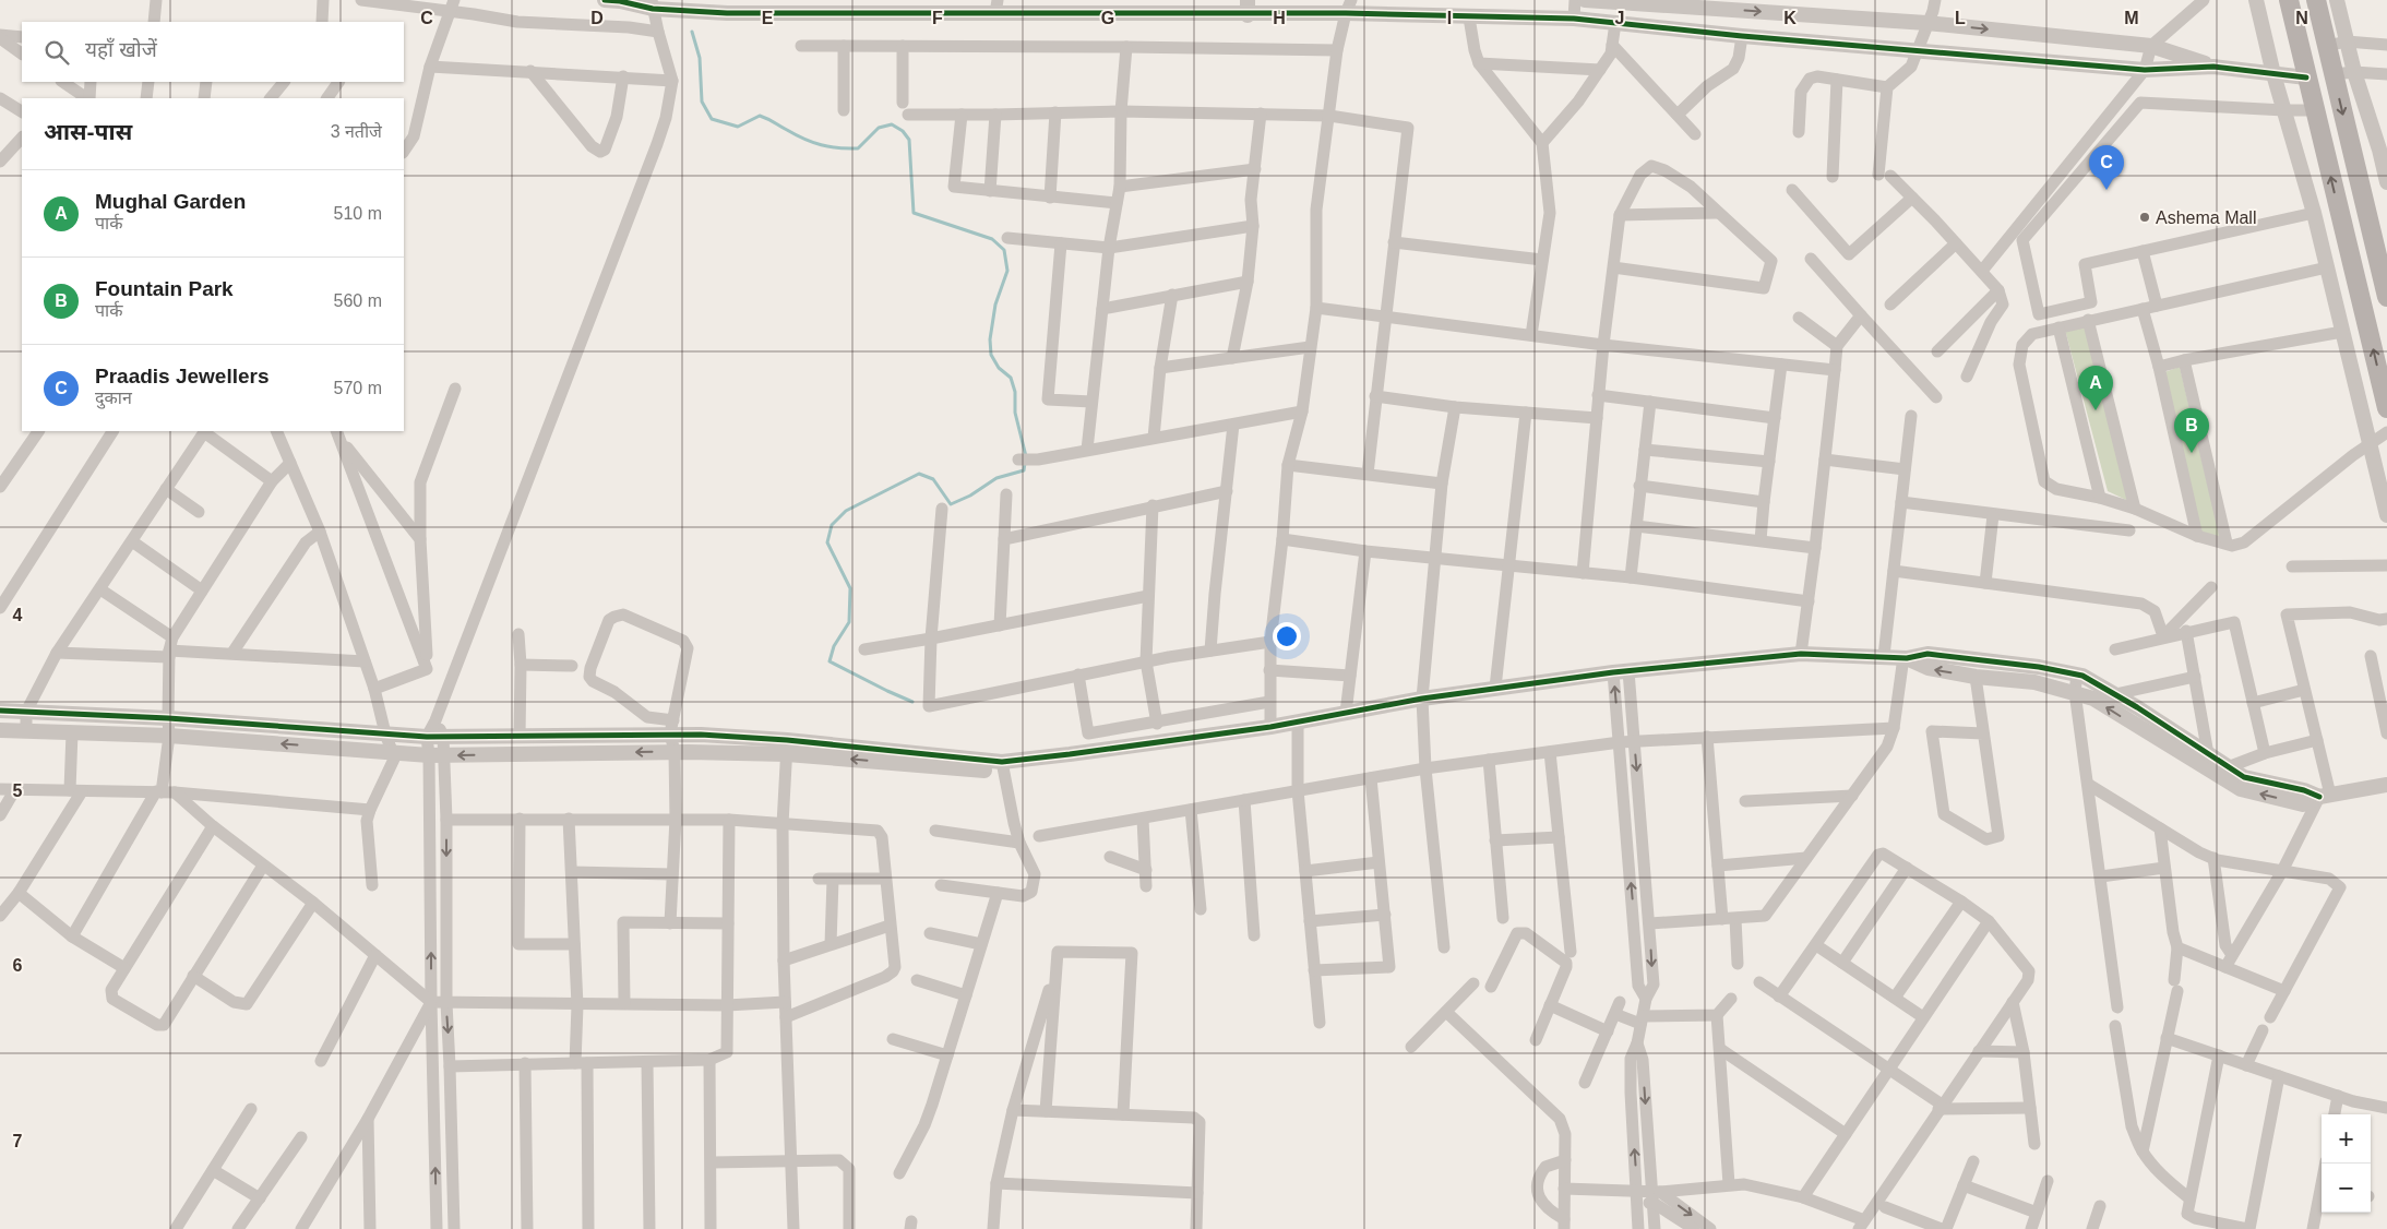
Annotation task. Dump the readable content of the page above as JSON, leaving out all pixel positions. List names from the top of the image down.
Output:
{
  "places": ["Ashema Mall"],
  "page": {
    "search": "यहाँ खोजें",
    "heading": ["आस-पास", "3 नतीजे"],
    "pins": ["C", "A", "B"],
    "list": [
      {
        "mark": "A",
        "name": "Mughal Garden",
        "note": "पार्क",
        "value": "510 m"
      },
      {
        "mark": "B",
        "name": "Fountain Park",
        "note": "पार्क",
        "value": "560 m"
      },
      {
        "mark": "C",
        "name": "Praadis Jewellers",
        "note": "दुकान",
        "value": "570 m"
      }
    ],
    "map_buttons": ["+", "−"]
  },
  "grid": {
    "columns": [
      "C",
      "D",
      "E",
      "F",
      "G",
      "H",
      "I",
      "J",
      "K",
      "L",
      "M",
      "N"
    ],
    "rows": [
      "4",
      "5",
      "6",
      "7"
    ]
  }
}
